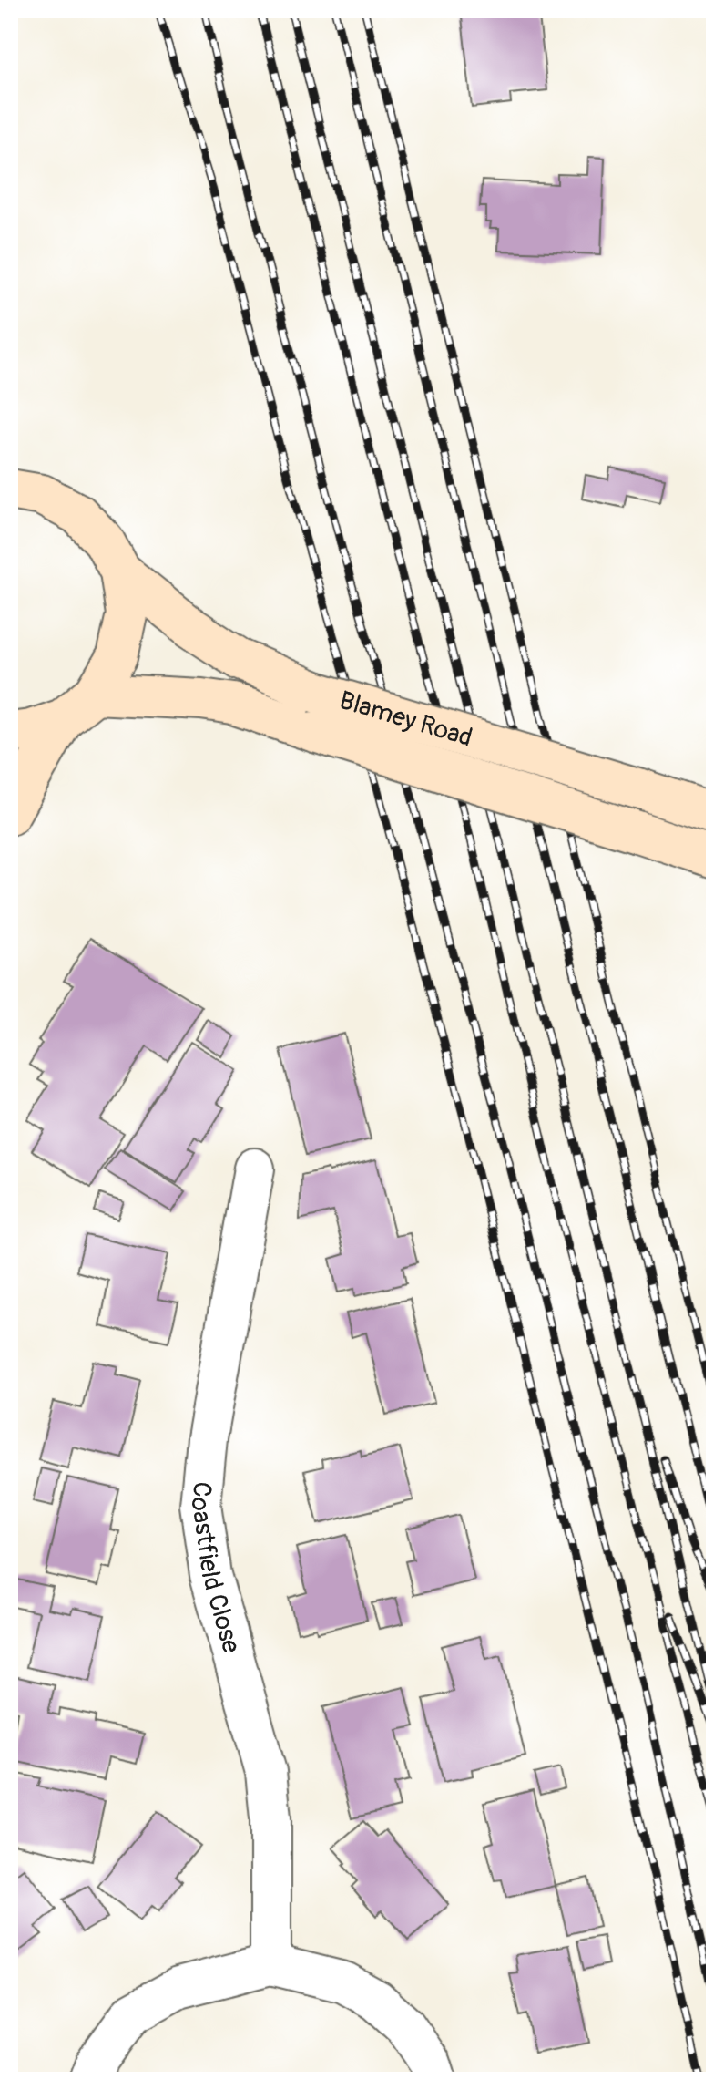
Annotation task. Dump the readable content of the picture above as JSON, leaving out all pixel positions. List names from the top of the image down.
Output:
{
  "streets": {
    "street": ["Blamey Road", "Coastfield Close"]
  }
}
